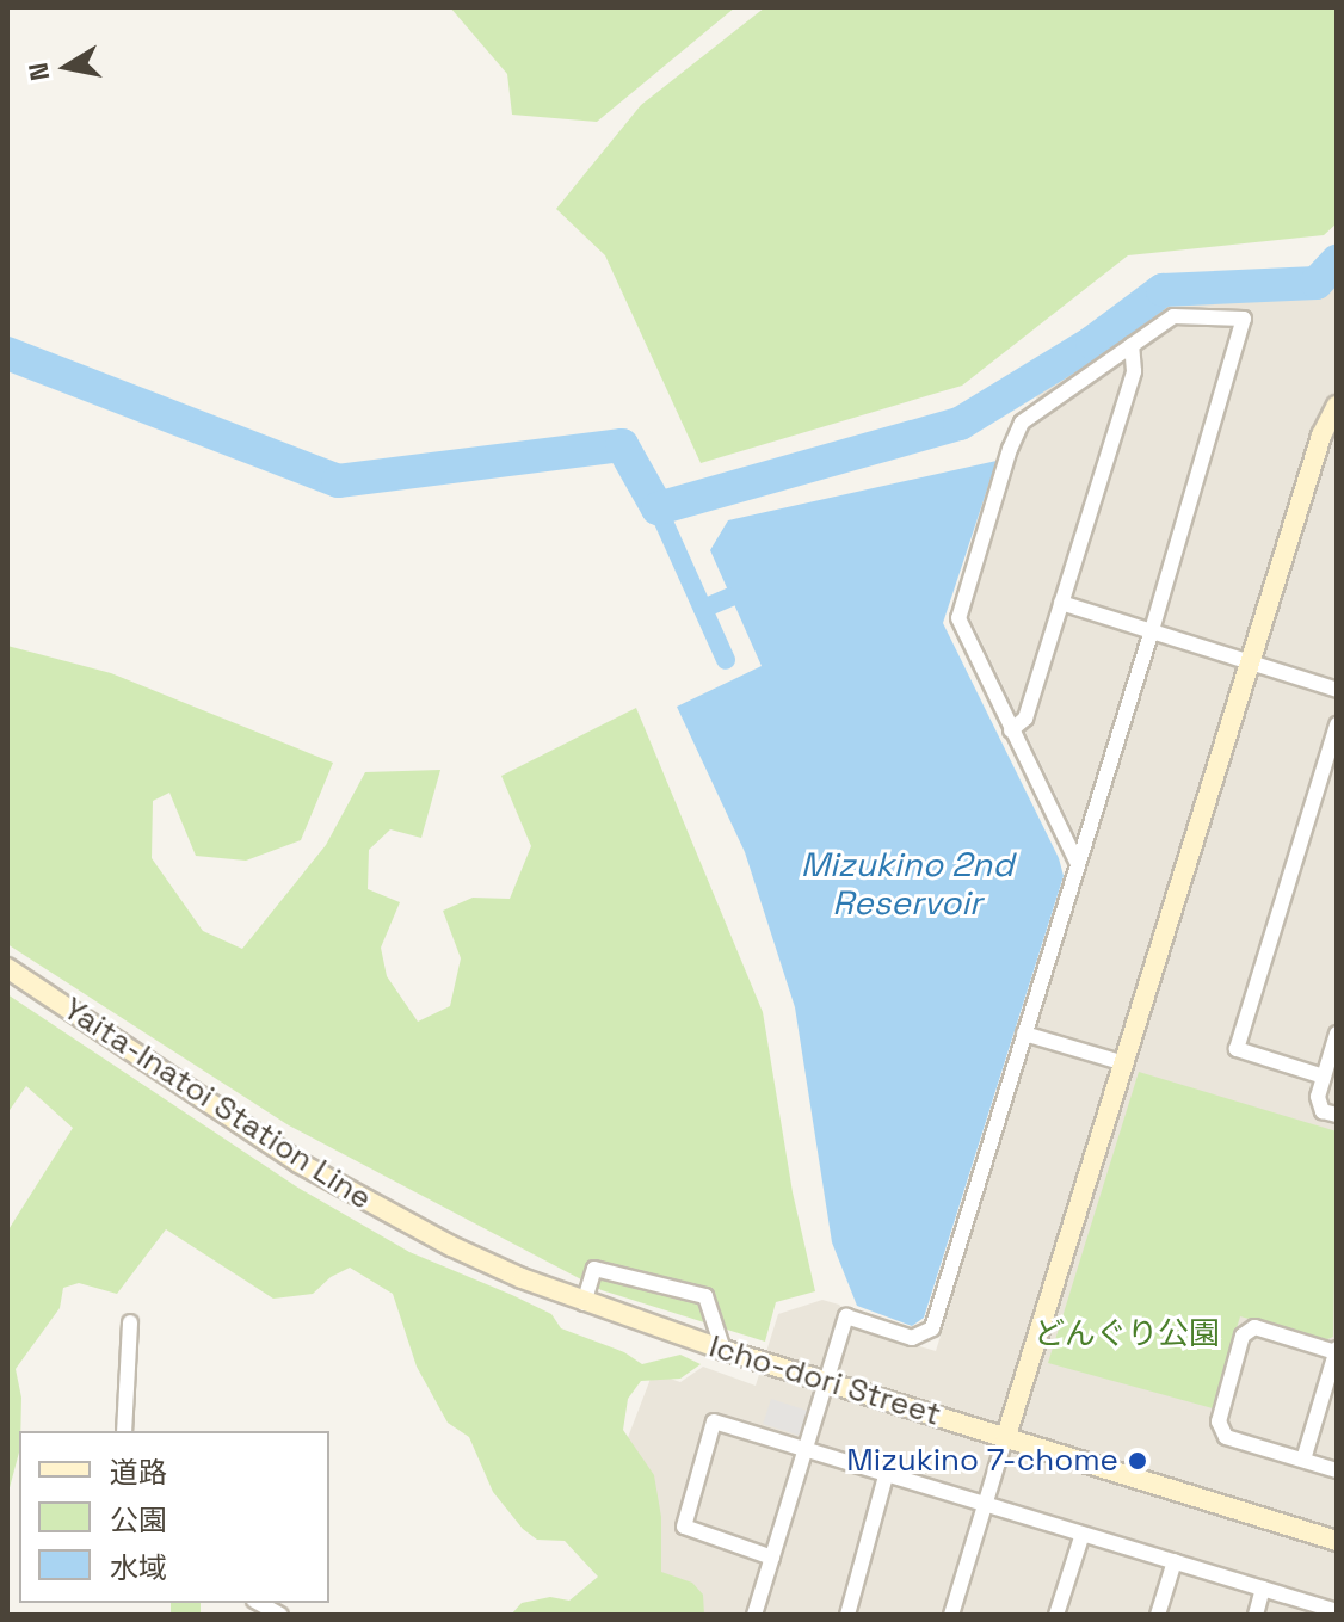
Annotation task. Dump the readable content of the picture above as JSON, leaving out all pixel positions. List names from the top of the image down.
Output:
{
  "streets": {
    "main road": ["Yaita-Inatoi Station Line", "Icho-dori Street"]
  },
  "crossings": [
    ["Yaita-Inatoi Station Line", "Icho-dori Street"]
  ],
  "water": ["Mizukino 2nd Reservoir"],
  "parks": ["どんぐり公園"],
  "places": ["Mizukino 7-chome"],
  "legend": ["道路", "公園", "水域"],
  "north": "left"
}
